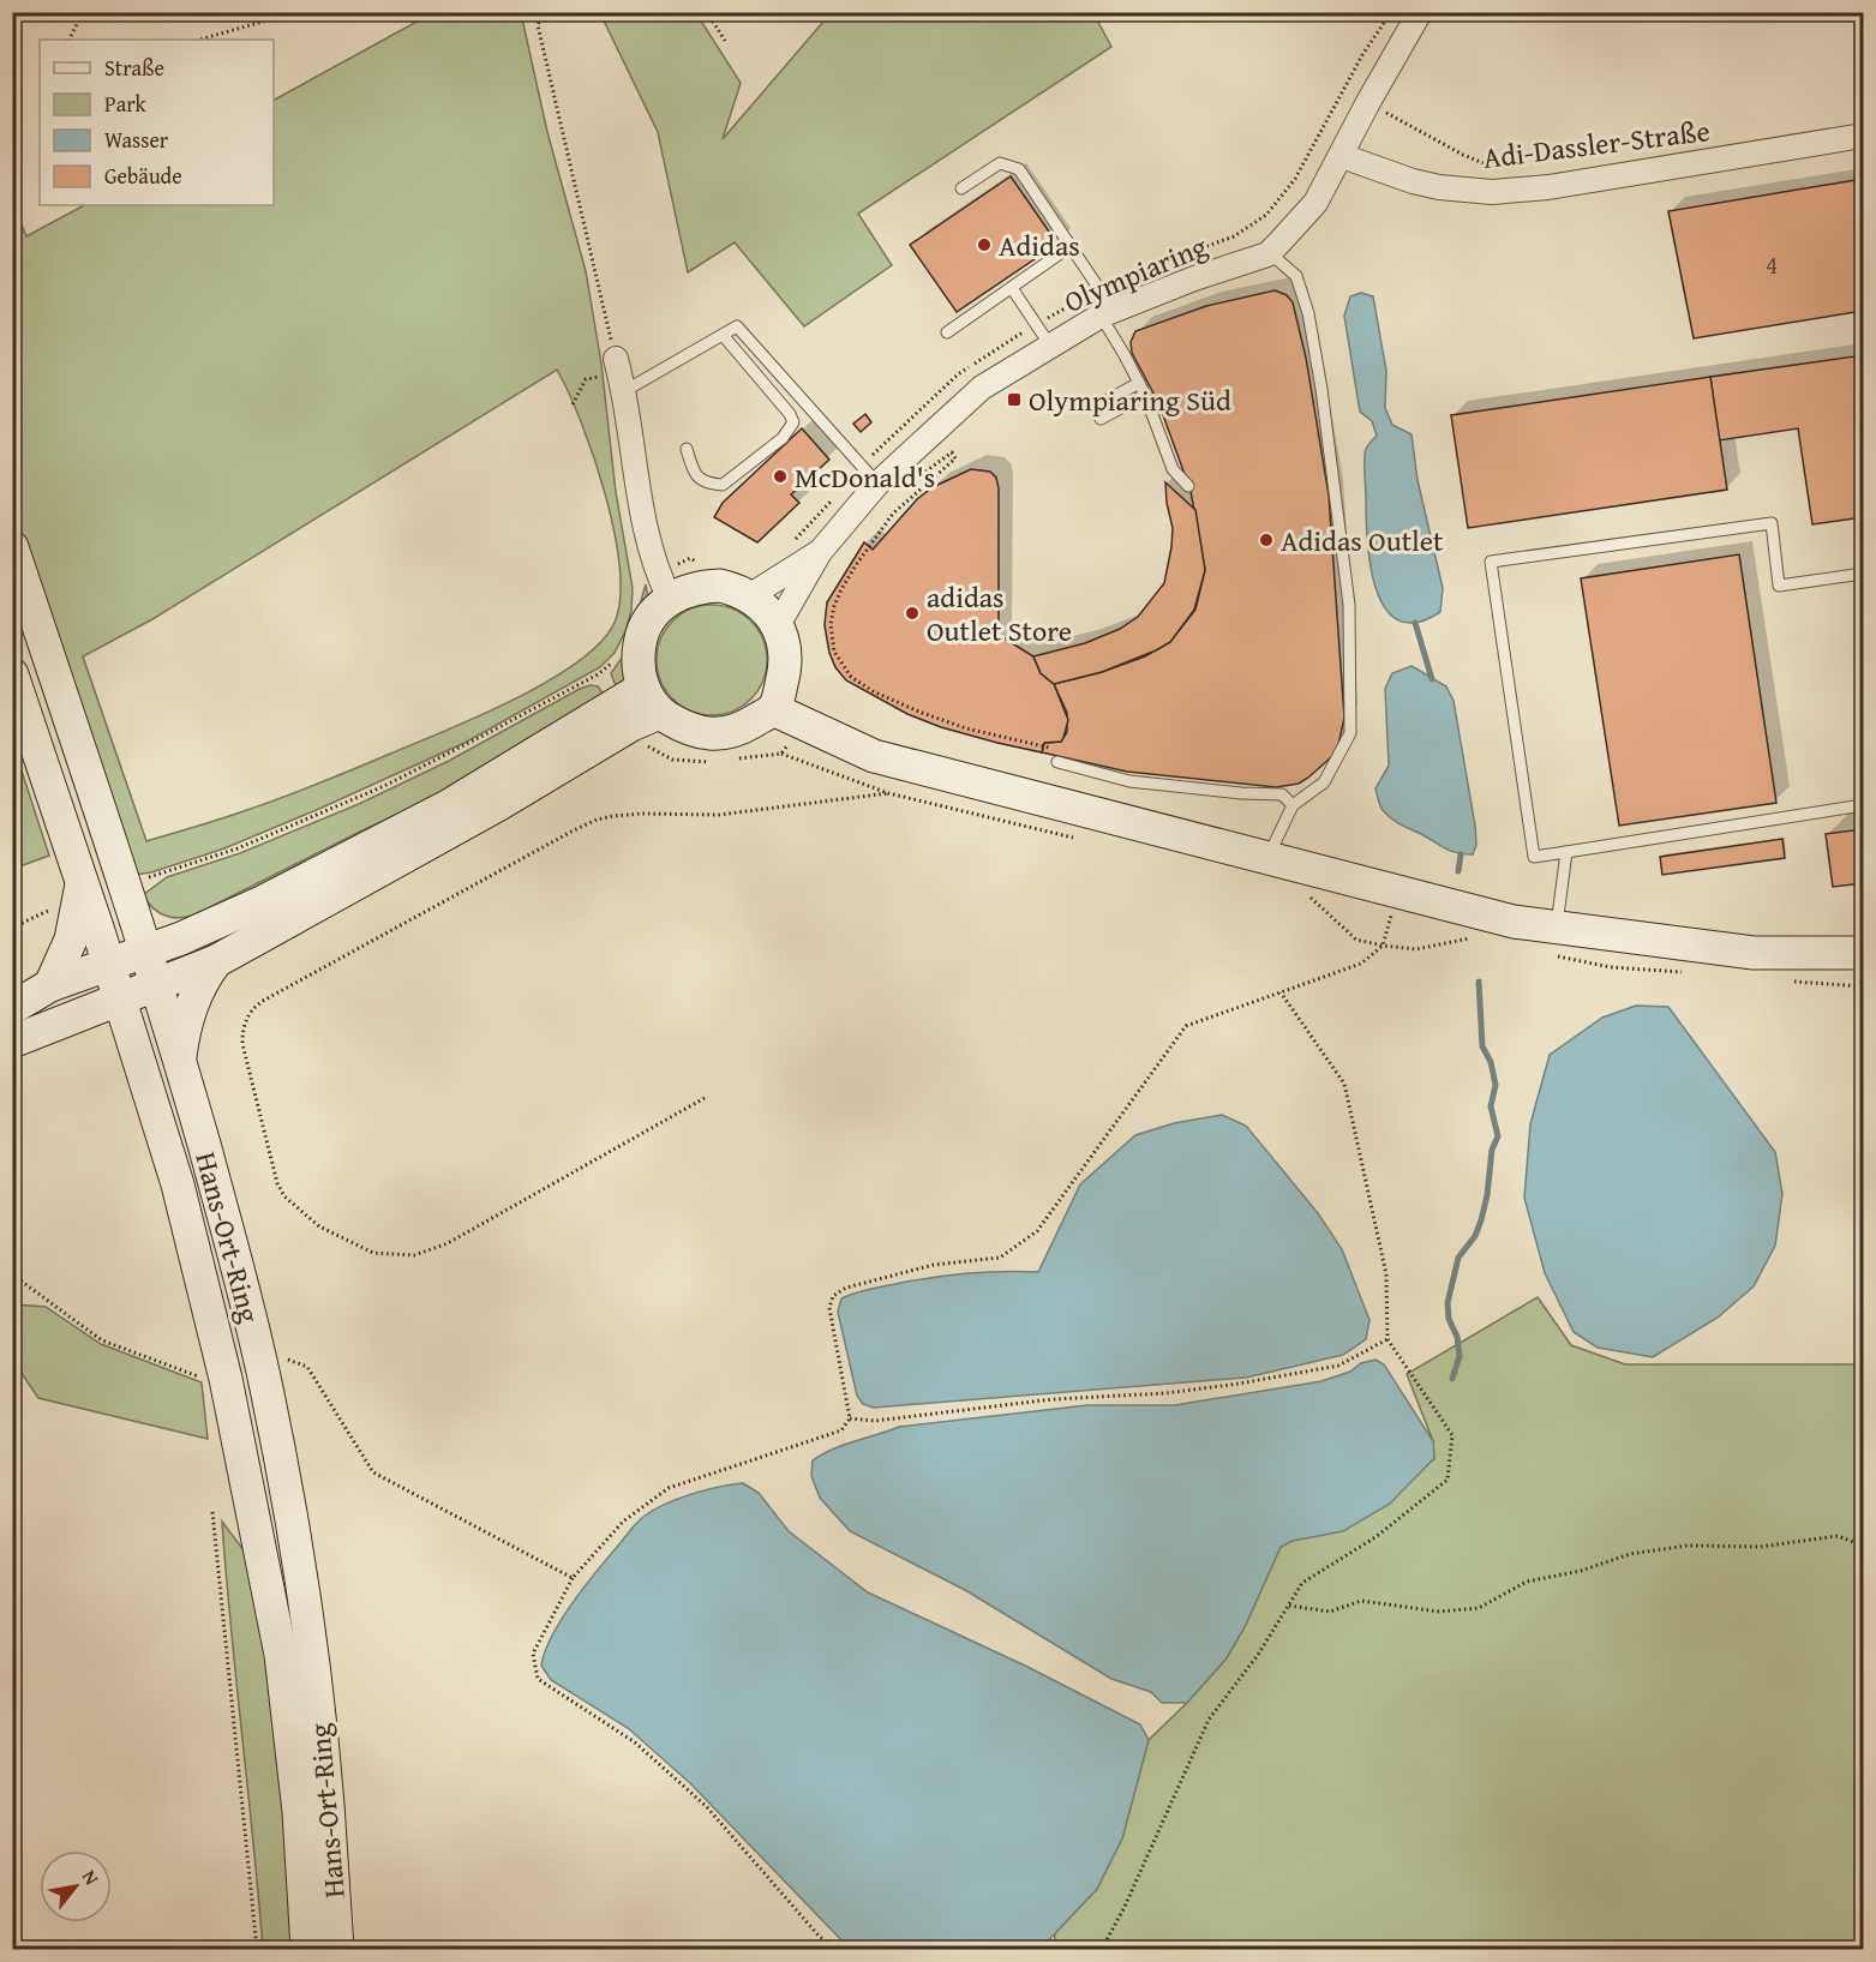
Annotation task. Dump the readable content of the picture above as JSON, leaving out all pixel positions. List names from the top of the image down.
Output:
{
  "streets": {
    "street": ["Adi-Dassler-Straße", "Olympiaring", "Hans-Ort-Ring"]
  },
  "crossings": [
    ["Adi-Dassler-Straße", "Olympiaring"]
  ],
  "places": {
    "other": [
      "Adidas",
      "McDonald's",
      "Adidas Outlet",
      "adidas Outlet Store"
    ],
    "transit": ["Olympiaring Süd"]
  },
  "house_numbers": ["4"],
  "legend": [
    "Straße",
    "Park",
    "Wasser",
    "Gebäude"
  ],
  "north": "top right"
}
